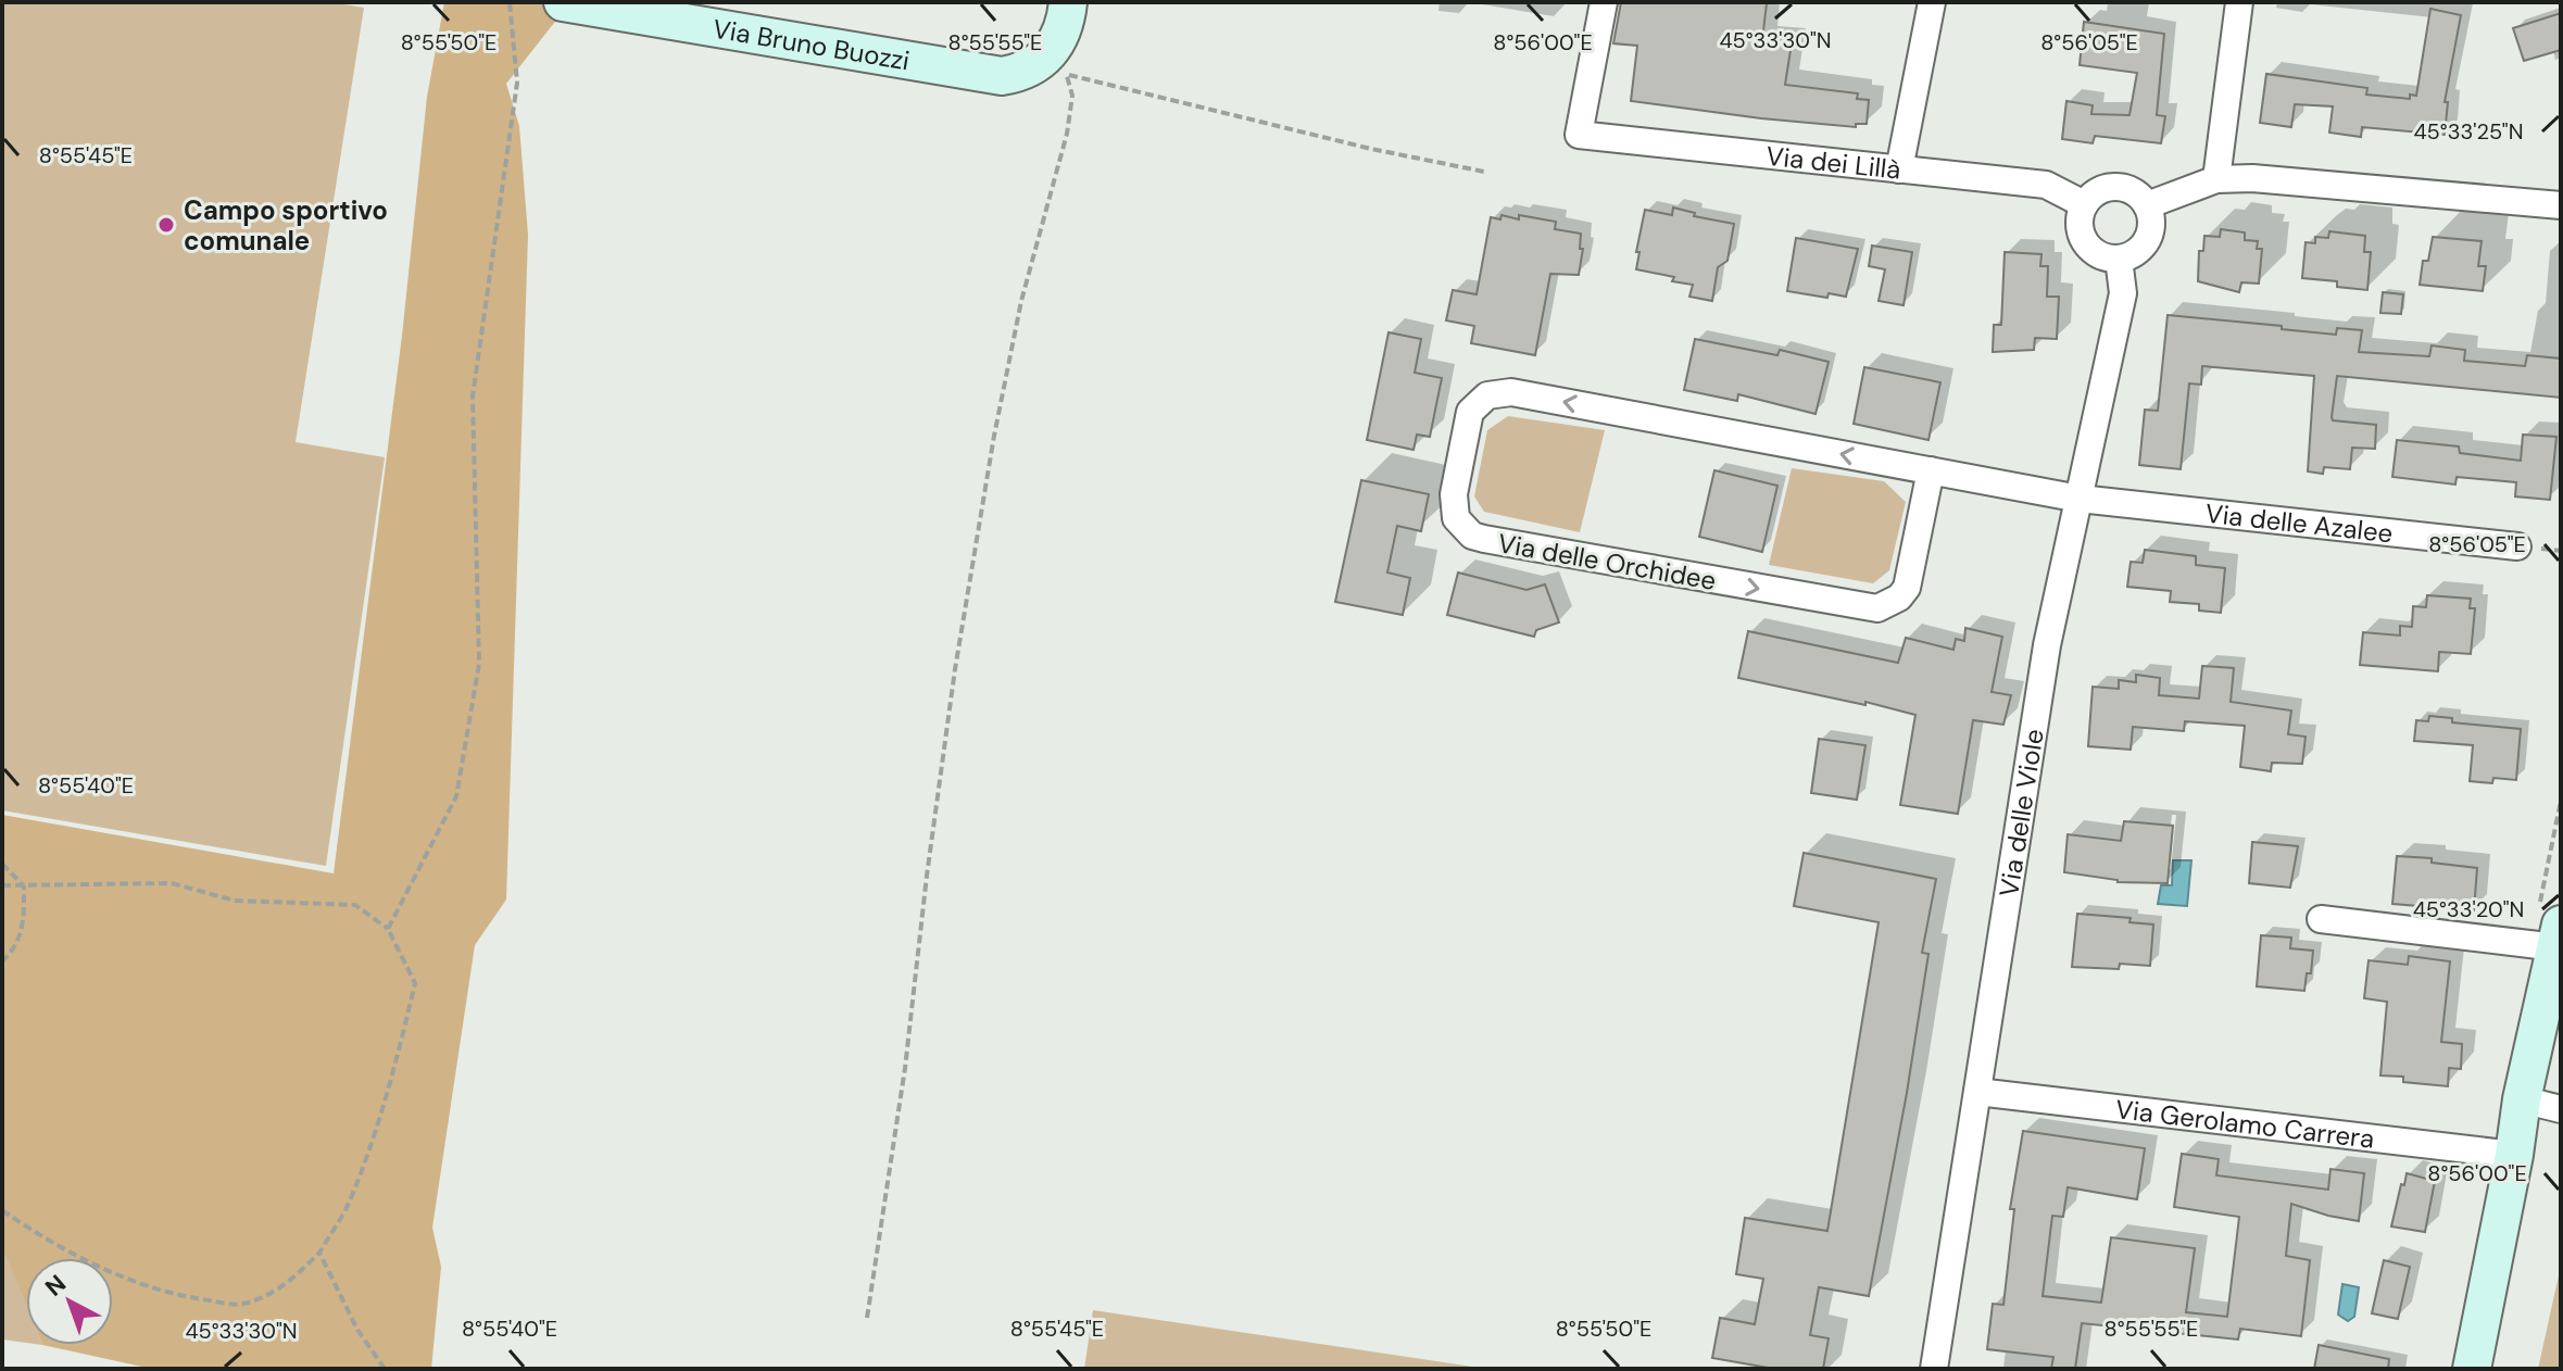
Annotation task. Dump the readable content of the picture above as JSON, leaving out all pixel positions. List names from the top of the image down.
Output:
{
  "streets": {
    "street": [
      "Via Bruno Buozzi",
      "Via dei Lillà",
      "Via delle Azalee",
      "Via delle Orchidee",
      "Via delle Viole",
      "Via Gerolamo Carrera"
    ]
  },
  "crossings": [
    ["Via dei Lillà", "Via delle Viole"],
    ["Via delle Azalee", "Via delle Orchidee"],
    ["Via delle Azalee", "Via delle Viole"],
    ["Via delle Orchidee", "Via delle Viole"],
    ["Via delle Viole", "Via Gerolamo Carrera"]
  ],
  "places": ["Campo sportivo comunale"],
  "north": "top left",
  "coordinates": [
    "45°33'30\"N",
    "8°56'05\"E",
    "8°55'50\"E",
    "8°55'55\"E",
    "8°56'00\"E",
    "45°33'25\"N",
    "8°55'45\"E",
    "8°55'40\"E",
    "45°33'20\"N"
  ]
}
